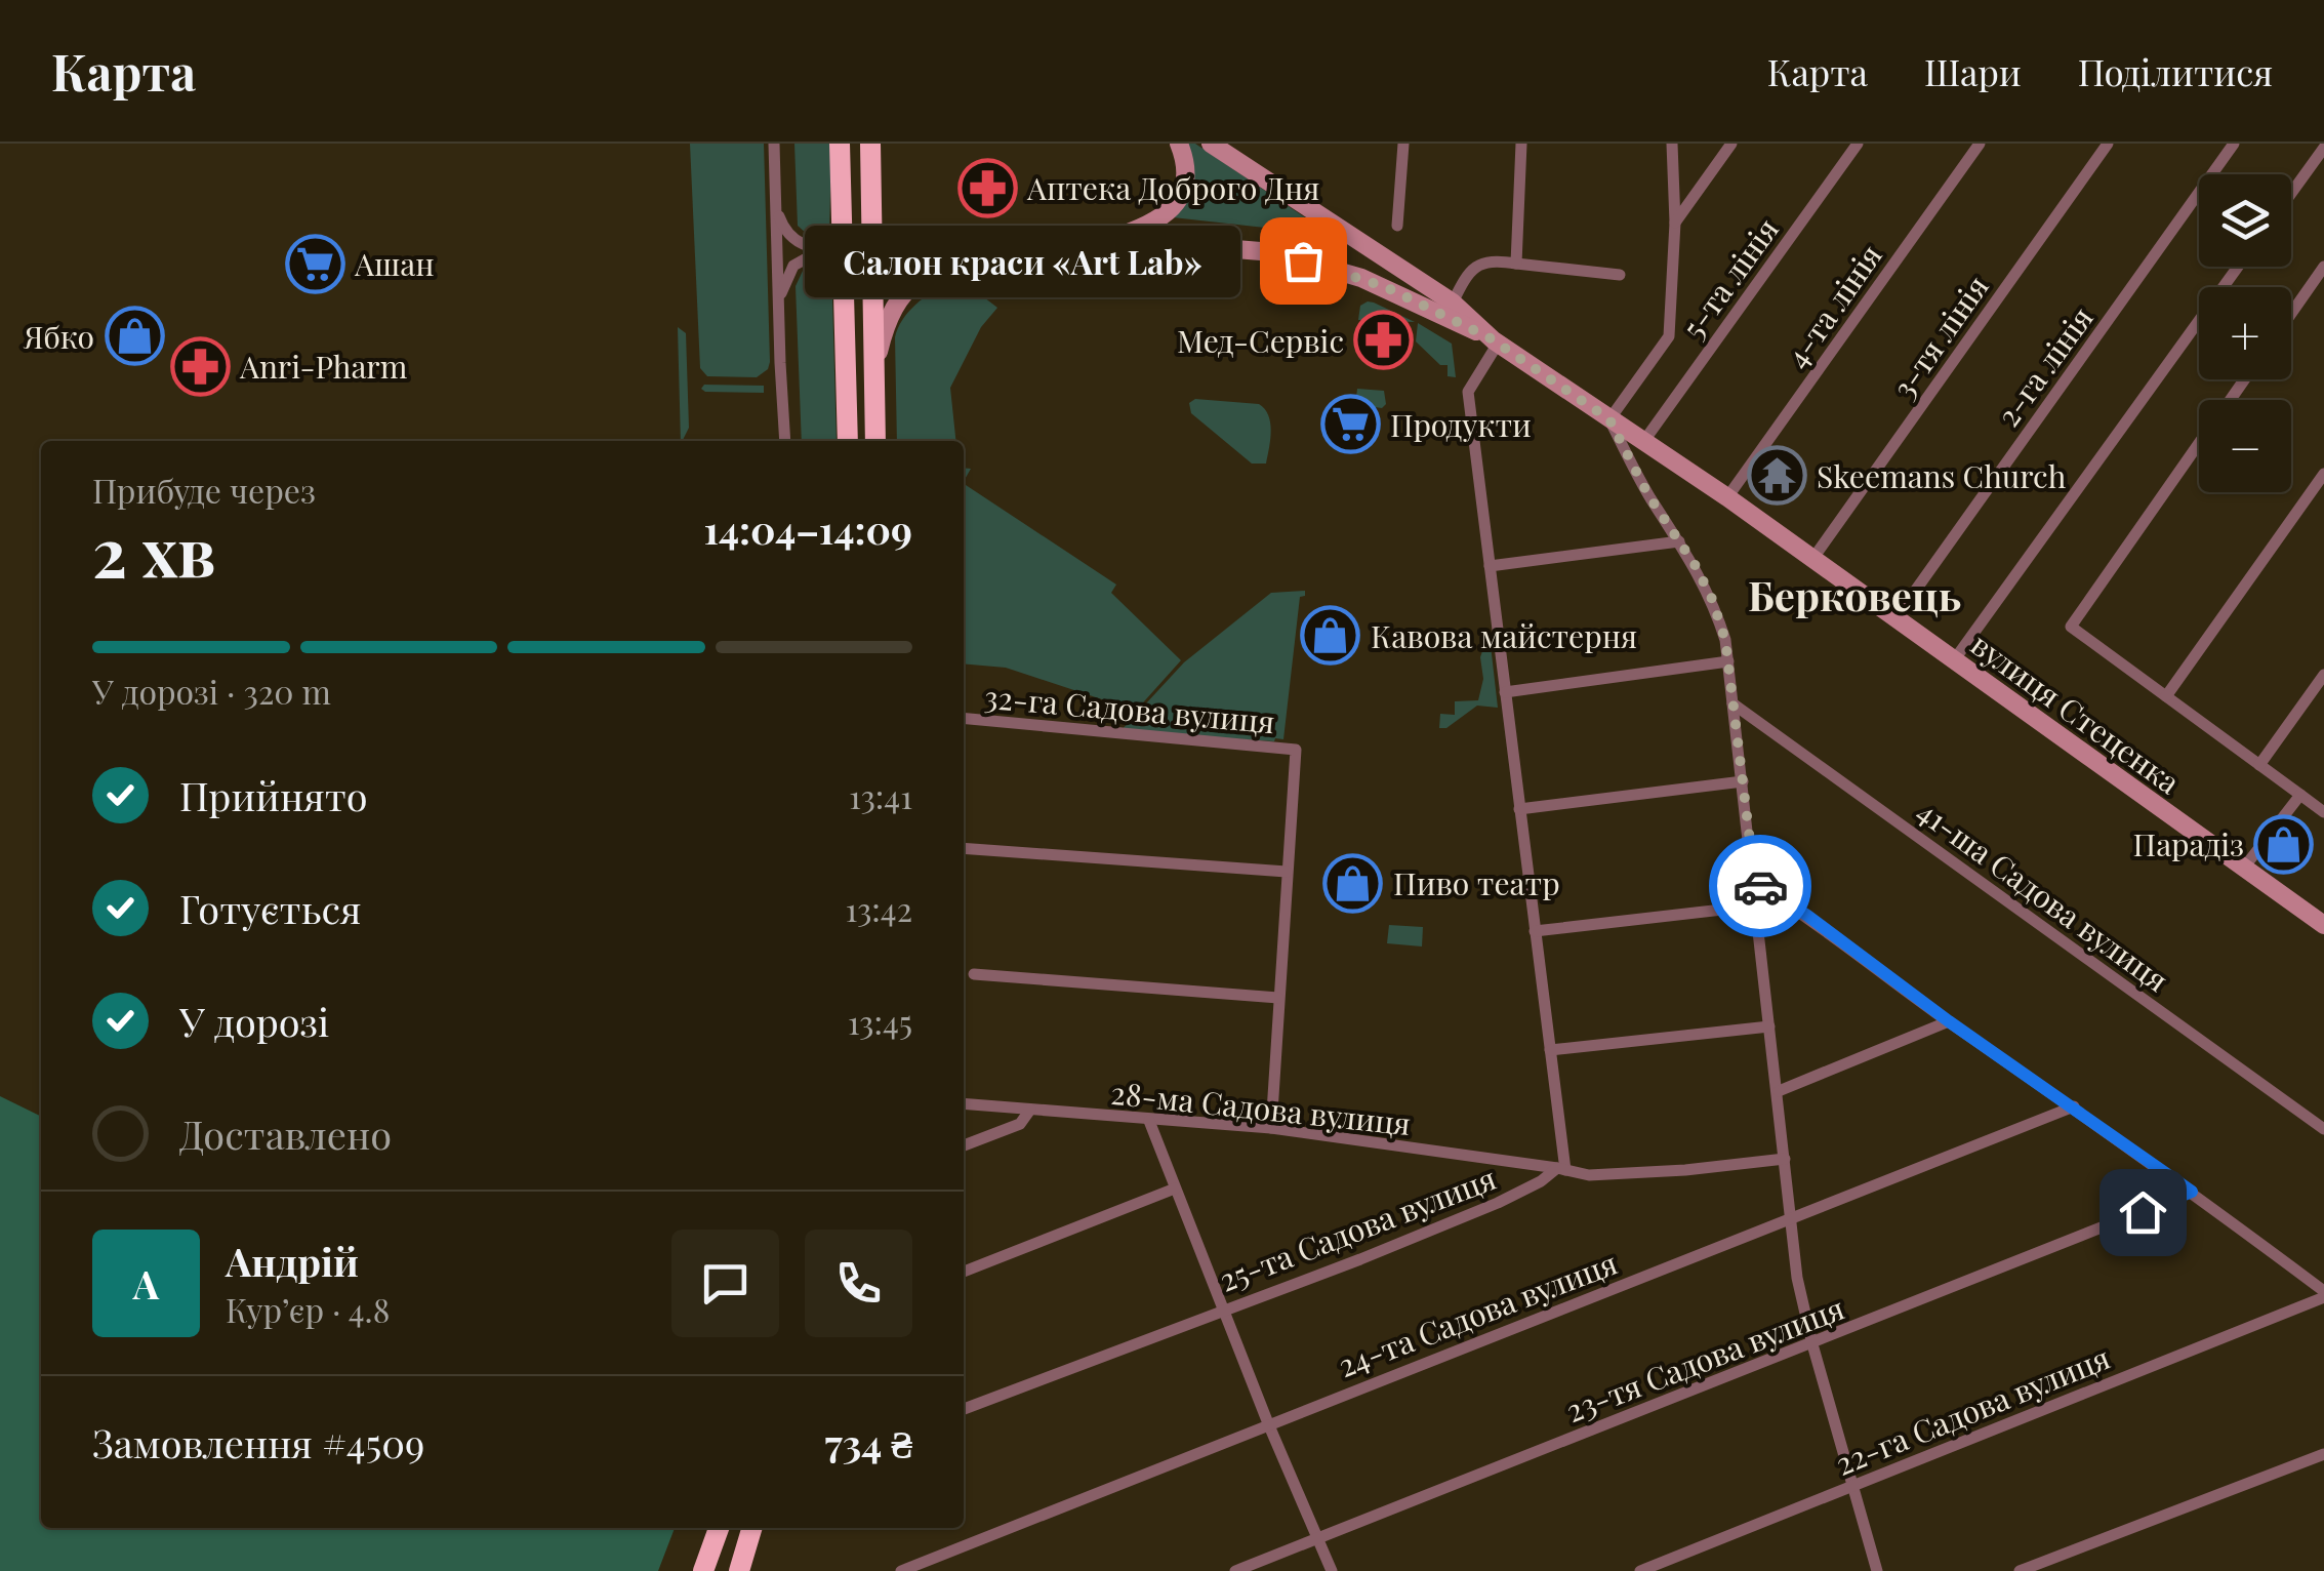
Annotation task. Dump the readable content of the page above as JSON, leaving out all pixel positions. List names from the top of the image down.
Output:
{
  "streets": {
    "main road": ["вулиця Стеценка"],
    "street": [
      "5-та лінія",
      "4-та лінія",
      "3-тя лінія",
      "2-га лінія",
      "32-га Садова вулиця",
      "41-ша Садова вулиця",
      "28-ма Садова вулиця",
      "25-та Садова вулиця",
      "24-та Садова вулиця",
      "23-тя Садова вулиця",
      "22-га Садова вулиця"
    ]
  },
  "crossings": [
    ["5-та лінія", "вулиця Стеценка"],
    ["4-та лінія", "вулиця Стеценка"],
    ["3-тя лінія", "вулиця Стеценка"],
    ["2-га лінія", "вулиця Стеценка"],
    ["28-ма Садова вулиця", "25-та Садова вулиця"]
  ],
  "districts": ["Берковець"],
  "places": {
    "pharmacy": ["Аптека Доброго Дня", "Мед-Сервіс", "Anri-Pharm"],
    "other": ["Салон краси «Art Lab»"],
    "supermarket": ["Ашан", "Продукти"],
    "shop": [
      "Ябко",
      "Кавова майстерня",
      "Парадіз",
      "Пиво театр"
    ],
    "temple": ["Skeemans Church"]
  },
  "page": {
    "header": "Карта",
    "nav": ["Карта", "Шари", "Поділитися"],
    "map_buttons": ["+", "−"],
    "bubble": "Салон краси «Art Lab»",
    "heading": ["2 хв", "Прибуде через", "14:04–14:09"],
    "panel": [
      "Андрій",
      "Кур’єр · 4.8",
      "Замовлення #4509",
      "734 ₴"
    ],
    "bar": "У дорозі · 320 m",
    "list": [
      ["Прийнято", "13:41"],
      ["Готується", "13:42"],
      ["У дорозі", "13:45"],
      "Доставлено"
    ],
    "round": "А"
  }
}
